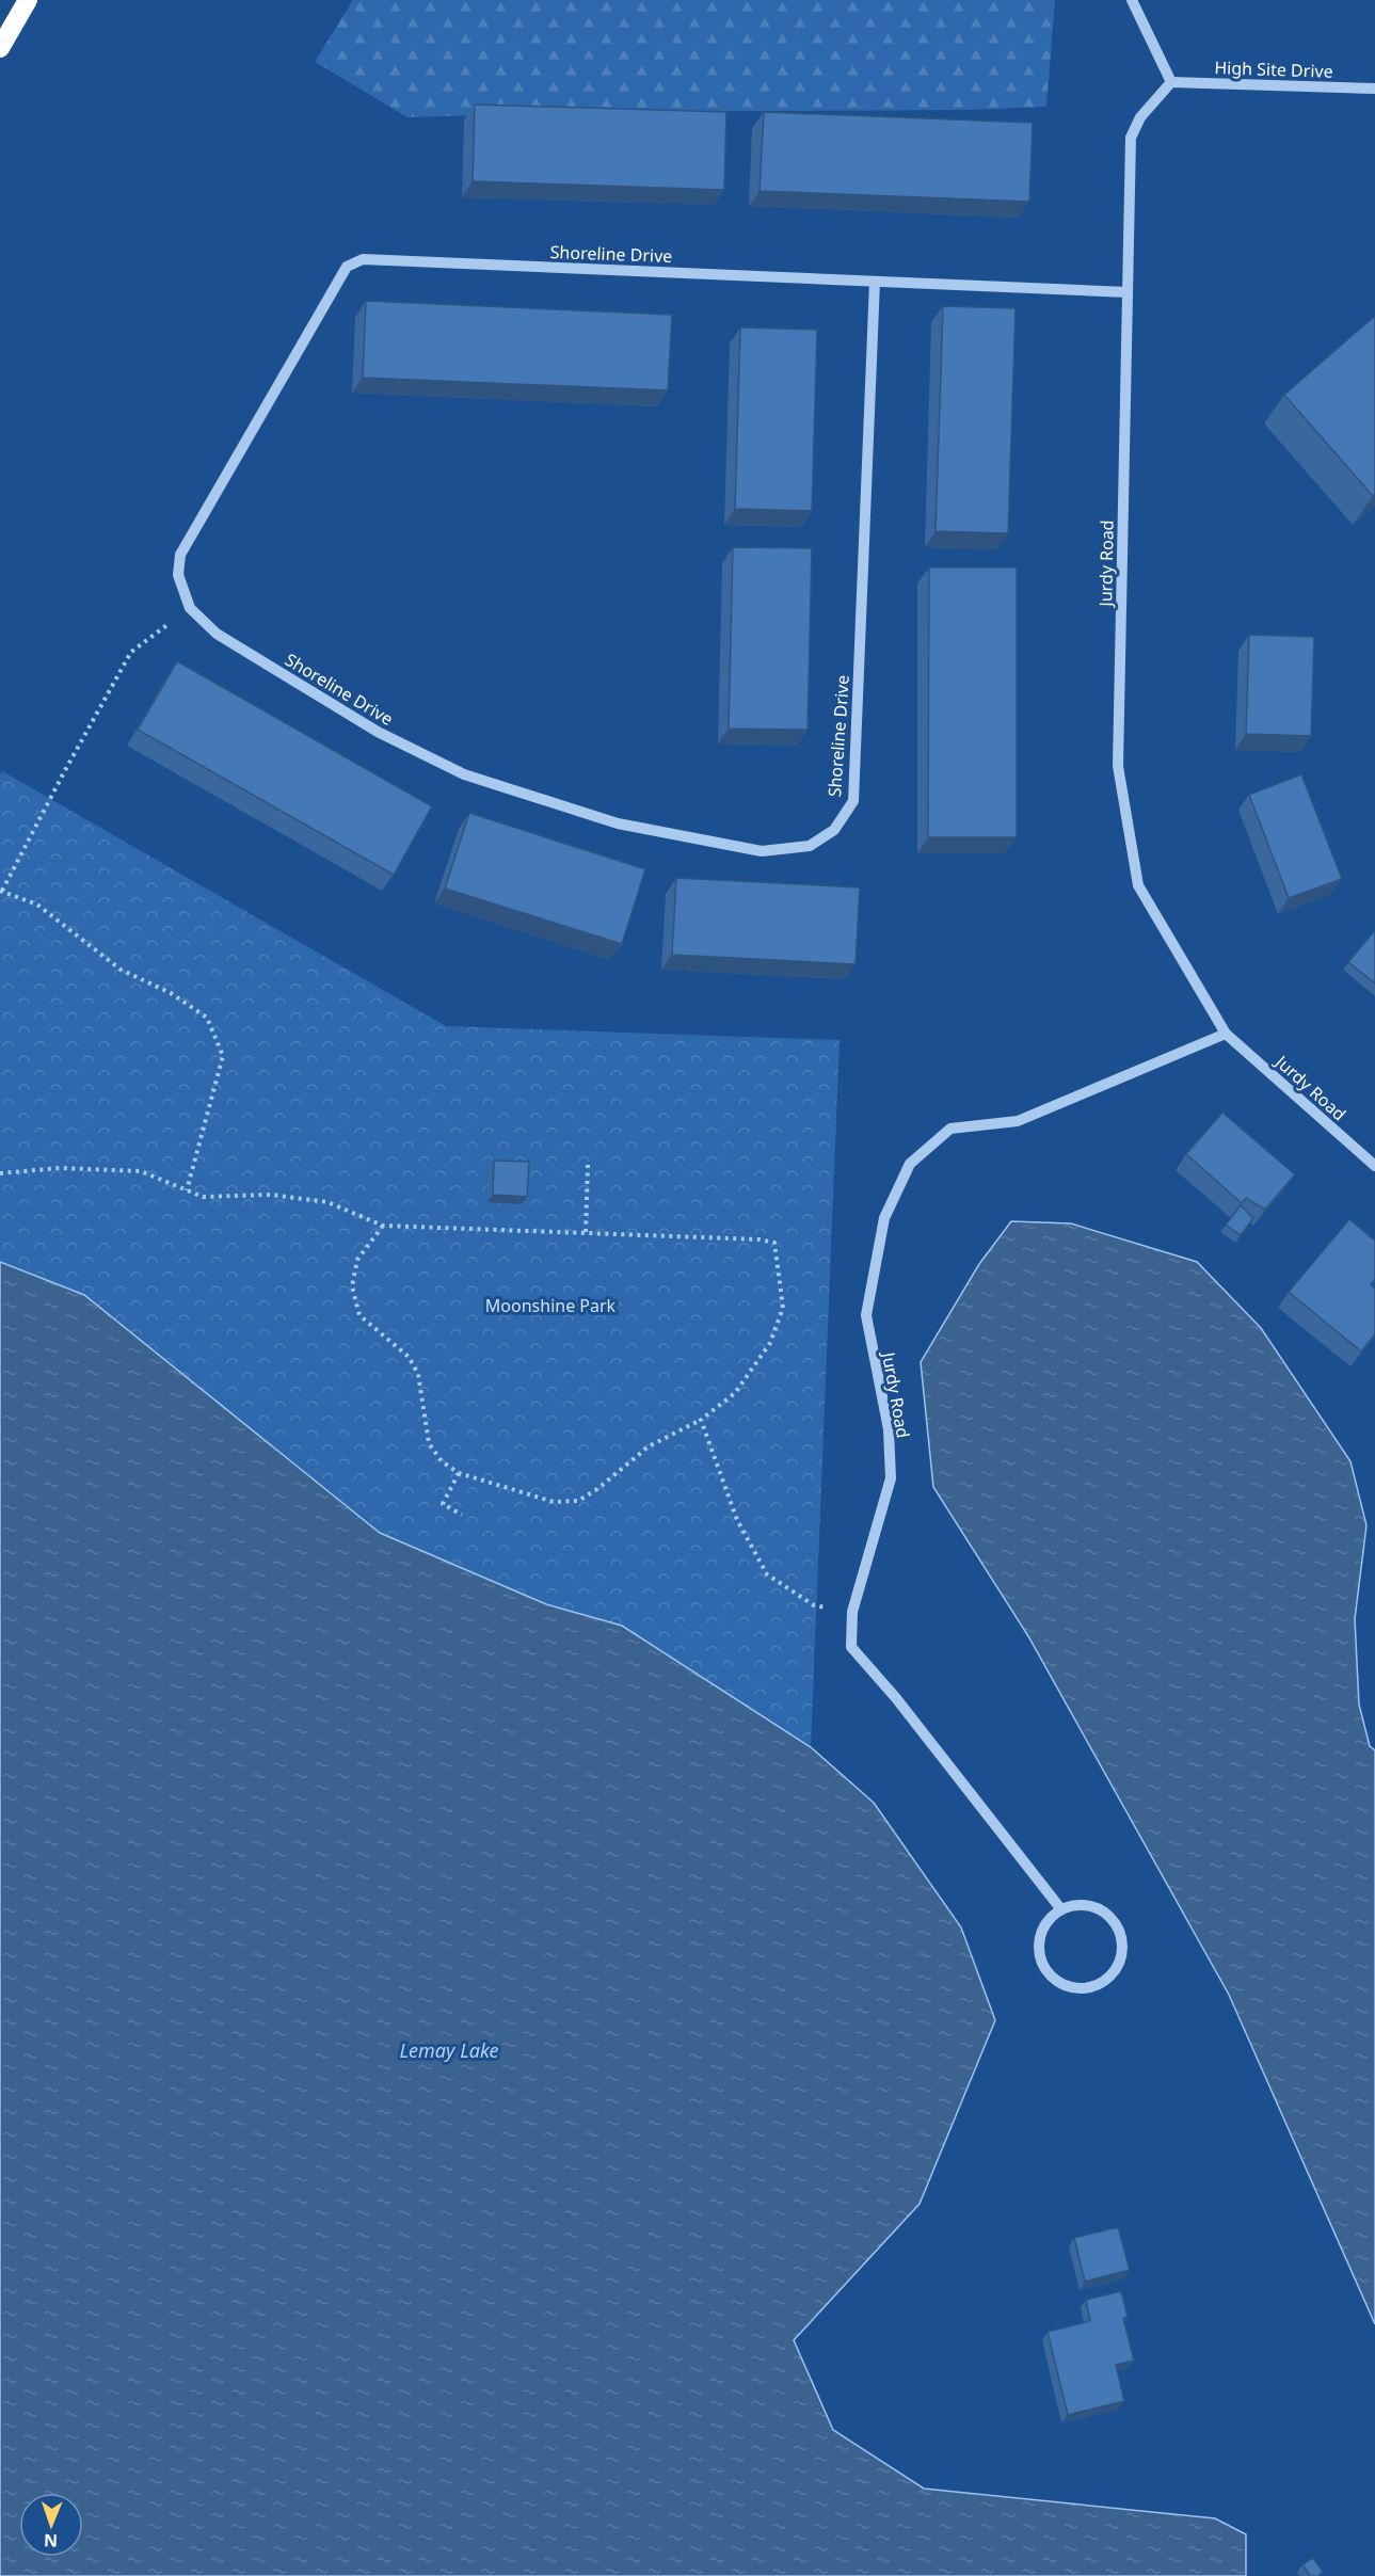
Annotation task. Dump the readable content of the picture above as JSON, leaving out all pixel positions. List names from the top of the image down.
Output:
{
  "streets": {
    "street": ["High Site Drive", "Shoreline Drive", "Jurdy Road"]
  },
  "crossings": [
    ["High Site Drive", "Jurdy Road"],
    ["Shoreline Drive", "Jurdy Road"]
  ],
  "water": ["Lemay Lake"],
  "parks": ["Moonshine Park"],
  "north": "bottom"
}
